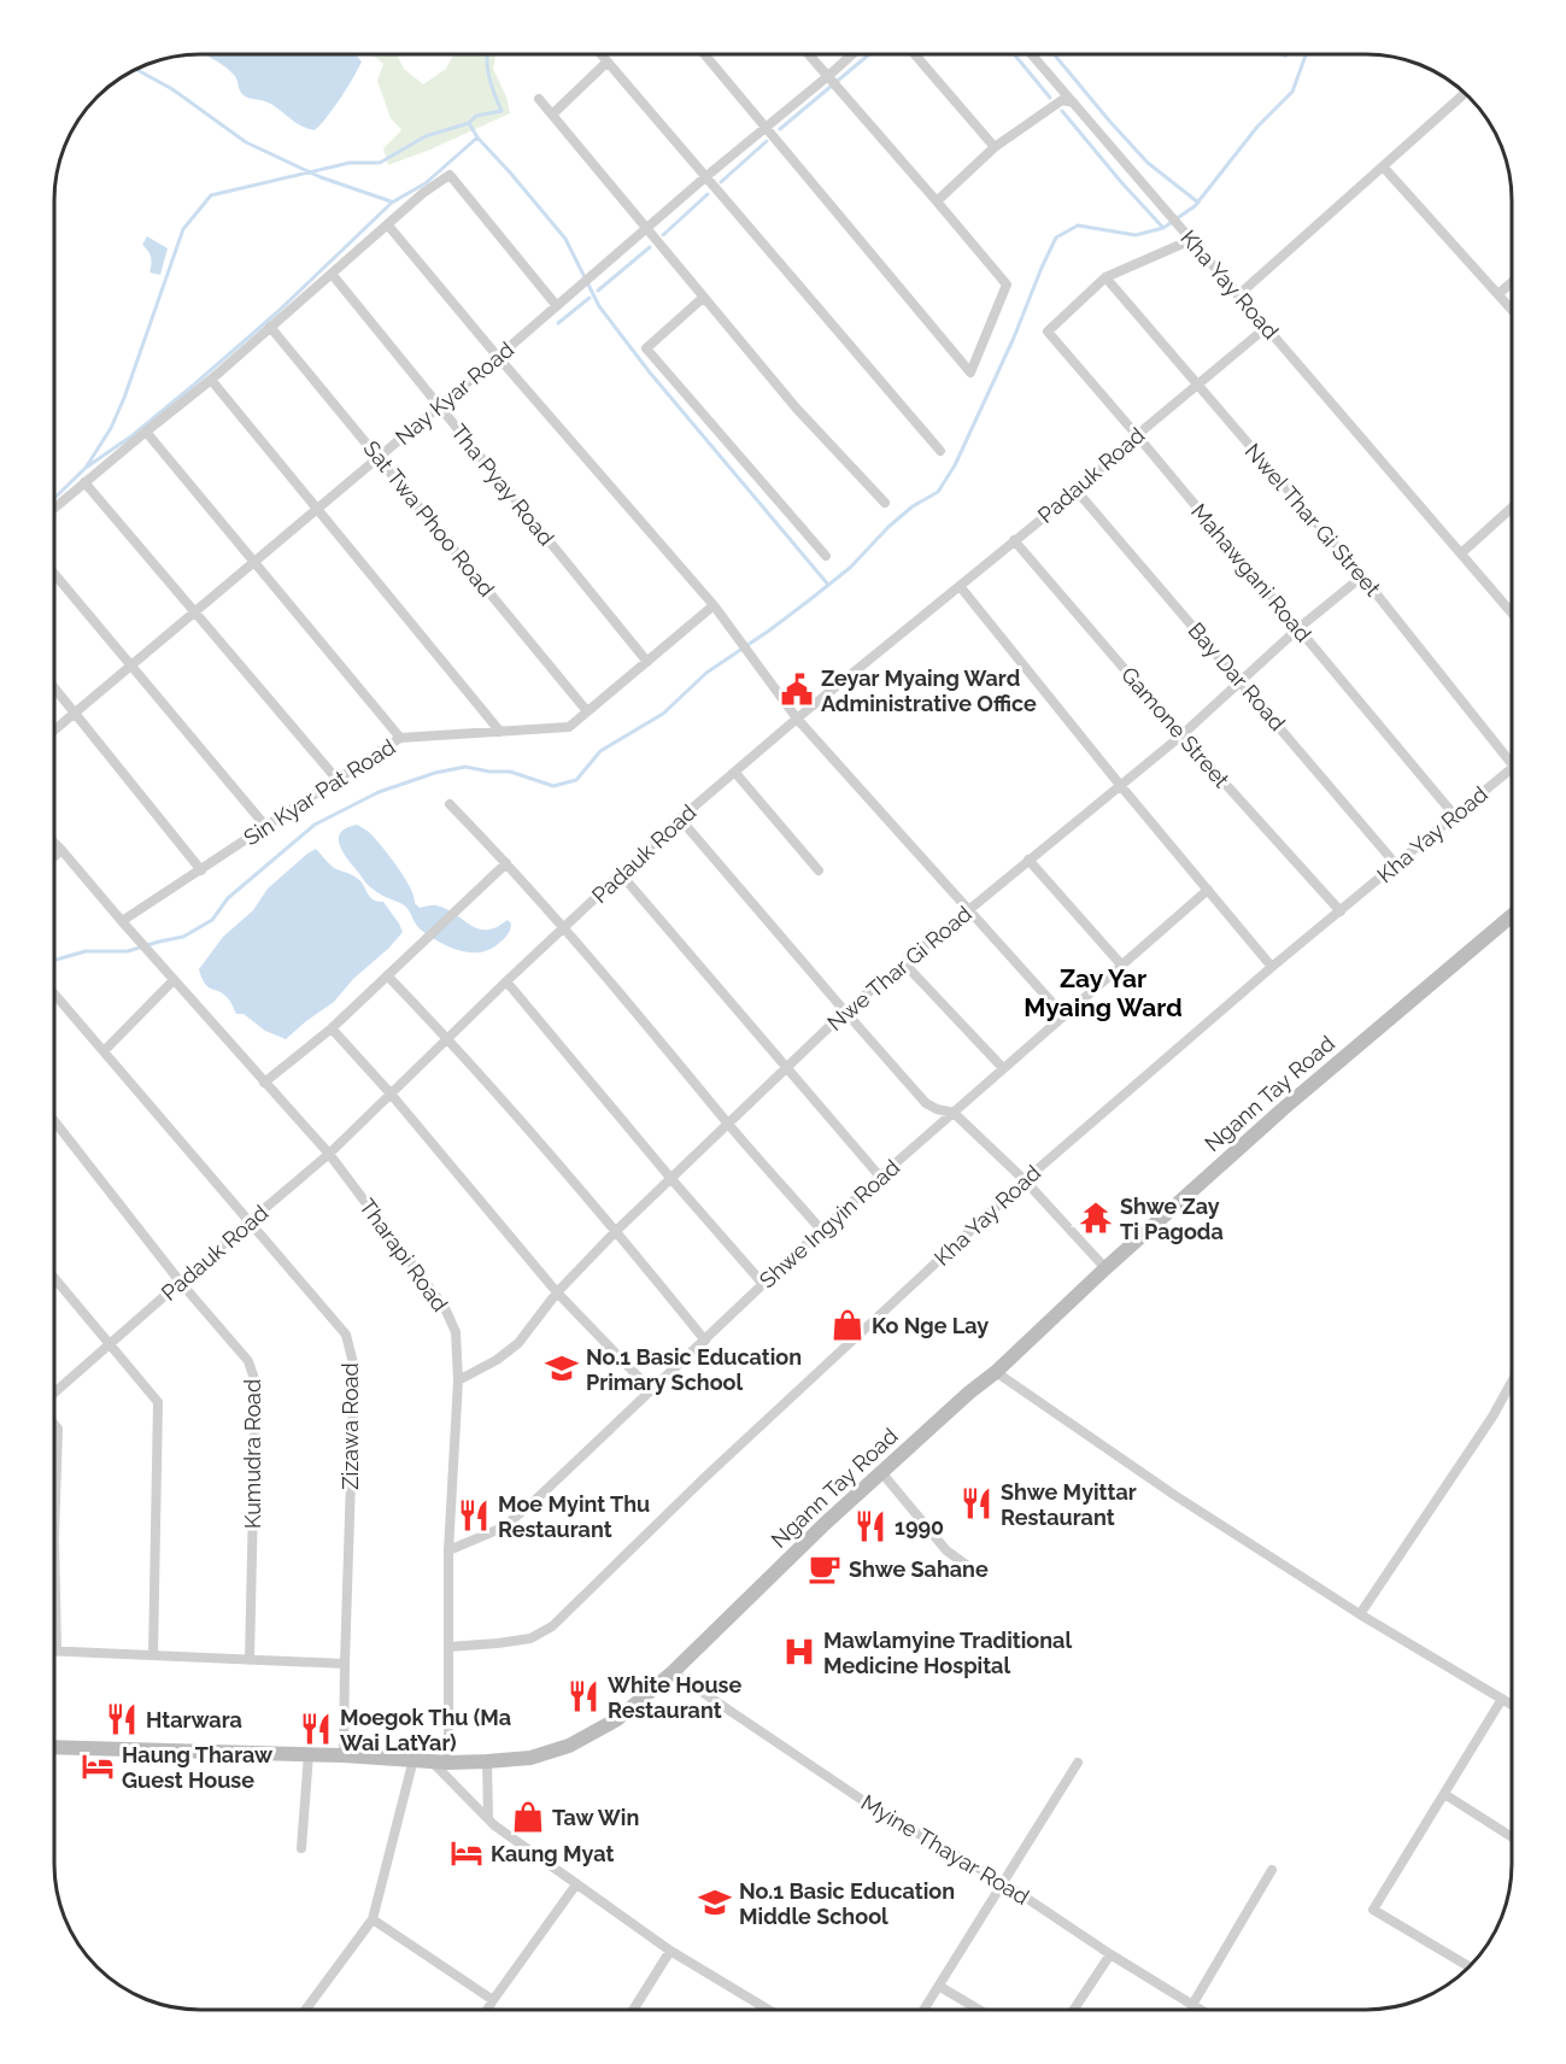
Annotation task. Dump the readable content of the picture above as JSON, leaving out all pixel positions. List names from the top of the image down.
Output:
{
  "streets": {
    "main road": ["Ngann Tay Road"],
    "street": [
      "Kha Yay Road",
      "Nay Kyar Road",
      "Padauk Road",
      "Tha Pyay Road",
      "Sat Twa Phoo Road",
      "Nwel Thar Gi Street",
      "Mahawgani Road",
      "Bay Dar Road",
      "Gamone Street",
      "Sin Kyar Pat Road",
      "Nwe Thar Gi Road",
      "Shwe Ingyin Road",
      "Tharapi Road",
      "Zizawa Road",
      "Kumudra Road",
      "Myine Thayar Road"
    ]
  },
  "crossings": [
    ["Kha Yay Road", "Padauk Road"],
    ["Kha Yay Road", "Mahawgani Road"],
    ["Kha Yay Road", "Bay Dar Road"],
    ["Kha Yay Road", "Gamone Street"],
    ["Kha Yay Road", "Tharapi Road"],
    ["Nay Kyar Road", "Tha Pyay Road"],
    ["Nay Kyar Road", "Sat Twa Phoo Road"],
    ["Padauk Road", "Nwel Thar Gi Street"],
    ["Padauk Road", "Mahawgani Road"],
    ["Padauk Road", "Bay Dar Road"],
    ["Padauk Road", "Gamone Street"],
    ["Padauk Road", "Tharapi Road"],
    ["Padauk Road", "Zizawa Road"],
    ["Padauk Road", "Kumudra Road"],
    ["Tha Pyay Road", "Sin Kyar Pat Road"],
    ["Sat Twa Phoo Road", "Sin Kyar Pat Road"],
    ["Nwel Thar Gi Street", "Mahawgani Road"],
    ["Nwel Thar Gi Street", "Nwe Thar Gi Road"],
    ["Mahawgani Road", "Nwe Thar Gi Road"],
    ["Bay Dar Road", "Nwe Thar Gi Road"],
    ["Gamone Street", "Nwe Thar Gi Road"],
    ["Sin Kyar Pat Road", "Tharapi Road"],
    ["Nwe Thar Gi Road", "Tharapi Road"],
    ["Ngann Tay Road", "Tharapi Road"],
    ["Ngann Tay Road", "Zizawa Road"],
    ["Ngann Tay Road", "Myine Thayar Road"],
    ["Shwe Ingyin Road", "Tharapi Road"]
  ],
  "districts": ["Zay Yar Myaing Ward"],
  "places": {
    "public building": ["Zeyar Myaing Ward Administrative Office"],
    "temple": ["Shwe Zay Ti Pagoda"],
    "shop": ["Ko Nge Lay", "Taw Win"],
    "school or university": ["No.1 Basic Education Primary School", "No.1 Basic Education Middle School"],
    "restaurant": [
      "Shwe Myittar Restaurant",
      "Moe Myint Thu Restaurant",
      "1990",
      "White House Restaurant",
      "Htarwara",
      "Moegok Thu (Ma Wai LatYar)"
    ],
    "cafe": ["Shwe Sahane"],
    "hospital": ["Mawlamyine Traditional Medicine Hospital"],
    "hotel": ["Haung Tharaw Guest House", "Kaung Myat"]
  }
}
